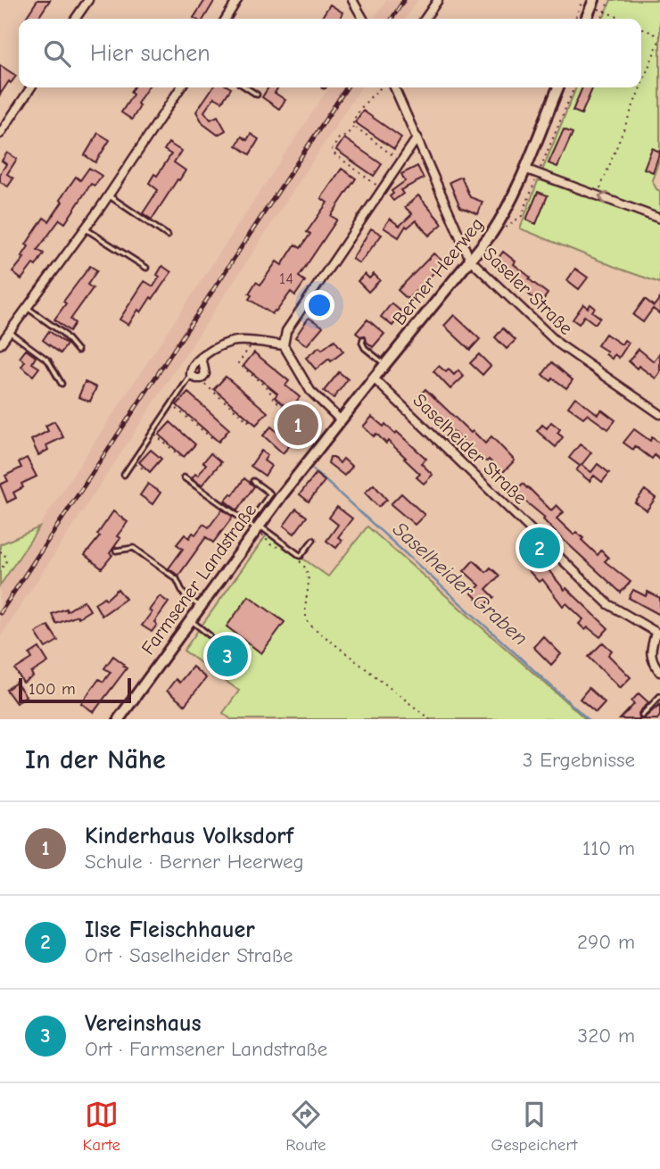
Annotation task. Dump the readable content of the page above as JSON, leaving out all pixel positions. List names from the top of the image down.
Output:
{
  "streets": {
    "main road": ["Berner Heerweg", "Farmsener Landstraße"],
    "street": ["Saseler Straße", "Saselheider Straße"]
  },
  "crossings": [
    ["Berner Heerweg", "Saseler Straße"],
    ["Berner Heerweg", "Saselheider Straße"],
    ["Berner Heerweg", "Farmsener Landstraße"]
  ],
  "water": ["Saselheider Graben"],
  "house_numbers": ["14"],
  "scale_bar": "100 m",
  "page": {
    "search": "Hier suchen",
    "pins": ["1", "2", "3"],
    "scale": "100 m",
    "heading": ["In der Nähe", "3 Ergebnisse"],
    "list": [
      {
        "mark": "1",
        "name": "Kinderhaus Volksdorf",
        "note": "Schule · Berner Heerweg",
        "value": "110 m"
      },
      {
        "mark": "2",
        "name": "Ilse Fleischhauer",
        "note": "Ort · Saselheider Straße",
        "value": "290 m"
      },
      {
        "mark": "3",
        "name": "Vereinshaus",
        "note": "Ort · Farmsener Landstraße",
        "value": "320 m"
      }
    ],
    "nav": ["Karte", "Route", "Gespeichert"]
  }
}
